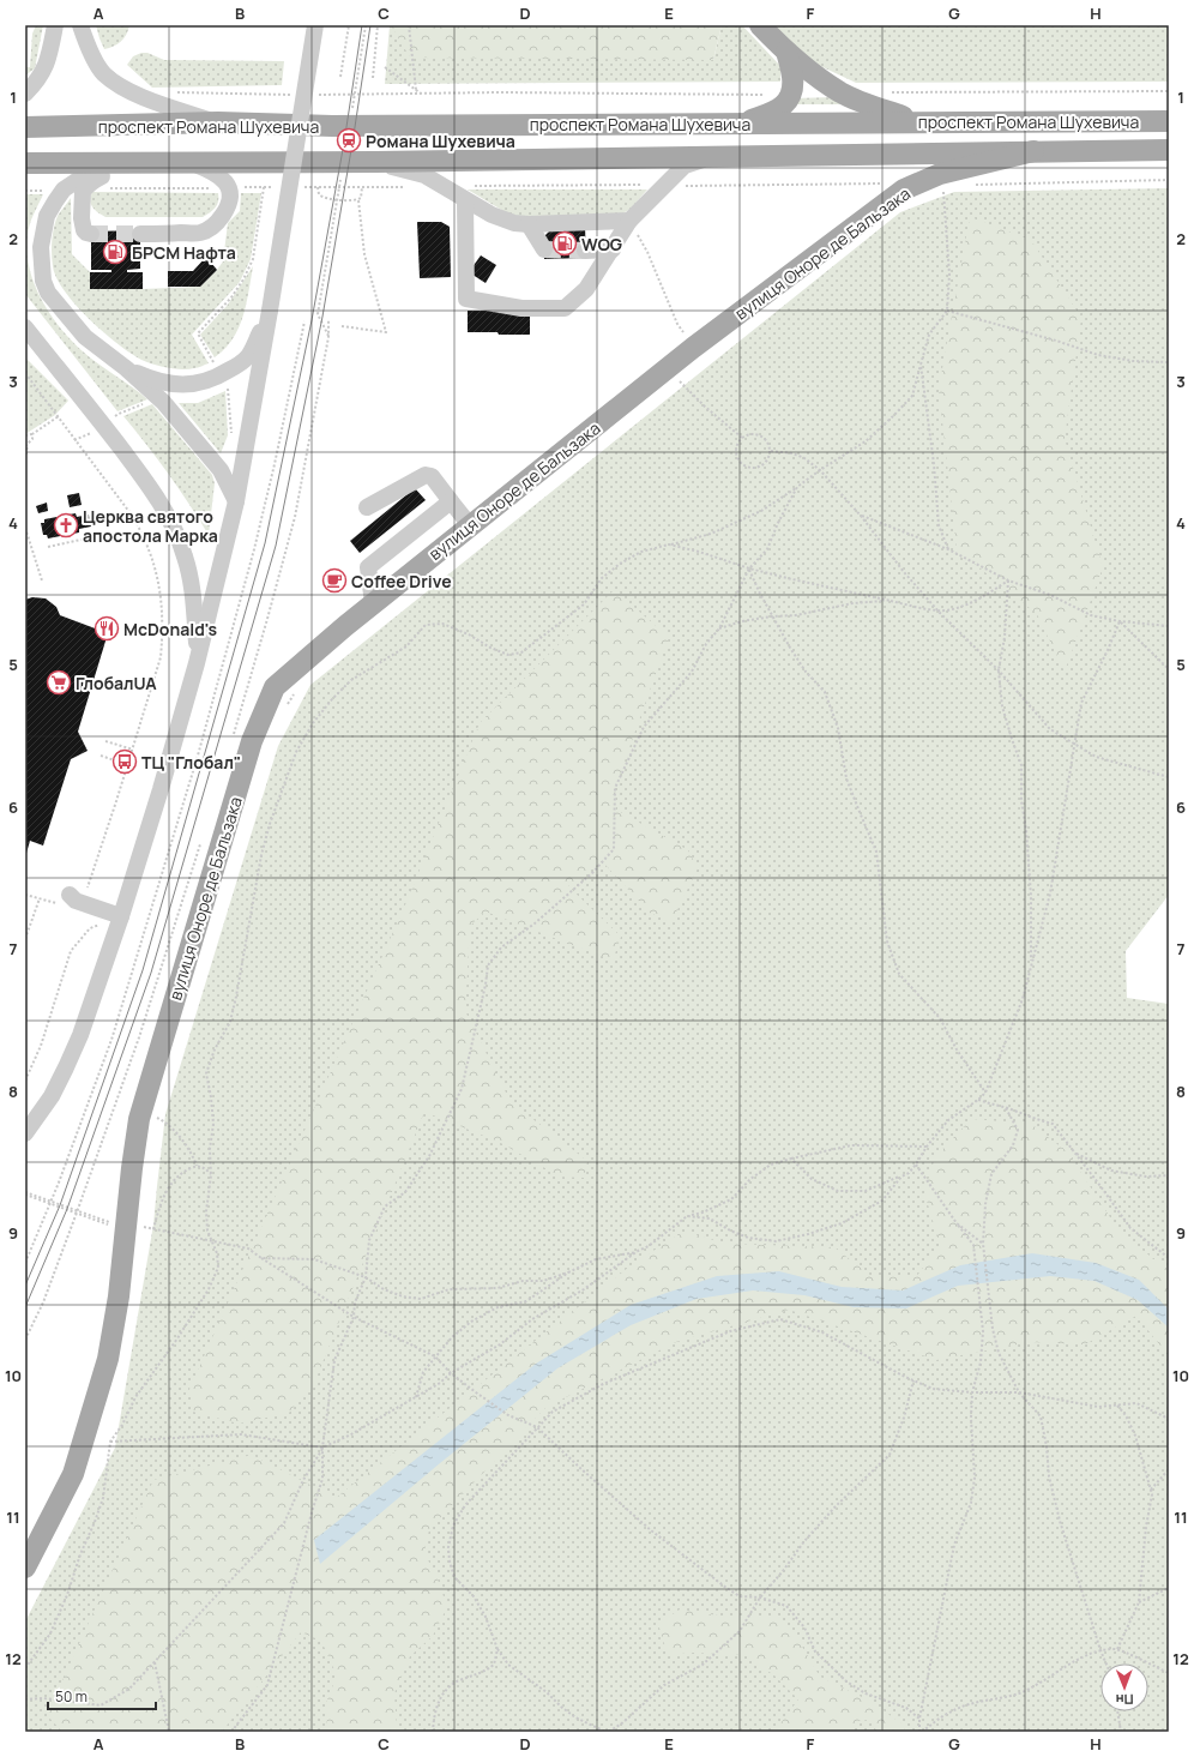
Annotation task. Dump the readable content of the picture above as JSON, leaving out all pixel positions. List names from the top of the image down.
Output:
{
  "streets": {
    "main road": ["проспект Романа Шухевича", "вулиця Оноре де Бальзака"]
  },
  "crossings": [
    ["проспект Романа Шухевича", "вулиця Оноре де Бальзака"]
  ],
  "places": {
    "station": ["Романа Шухевича"],
    "fuel station": ["WOG", "БРСМ Нафта"],
    "church": ["Церква святого апостола Марка"],
    "cafe": ["Coffee Drive"],
    "restaurant": ["McDonald's"],
    "supermarket": ["ГлобалUA"],
    "bus stop": ["ТЦ \"Глобал\""]
  },
  "scale_bar": "50 m",
  "north": "bottom",
  "grid": {
    "columns": [
      "A",
      "B",
      "C",
      "D",
      "E",
      "F",
      "G",
      "H"
    ],
    "rows": [
      "1",
      "2",
      "3",
      "4",
      "5",
      "6",
      "7",
      "8",
      "9",
      "10",
      "11",
      "12"
    ]
  }
}
